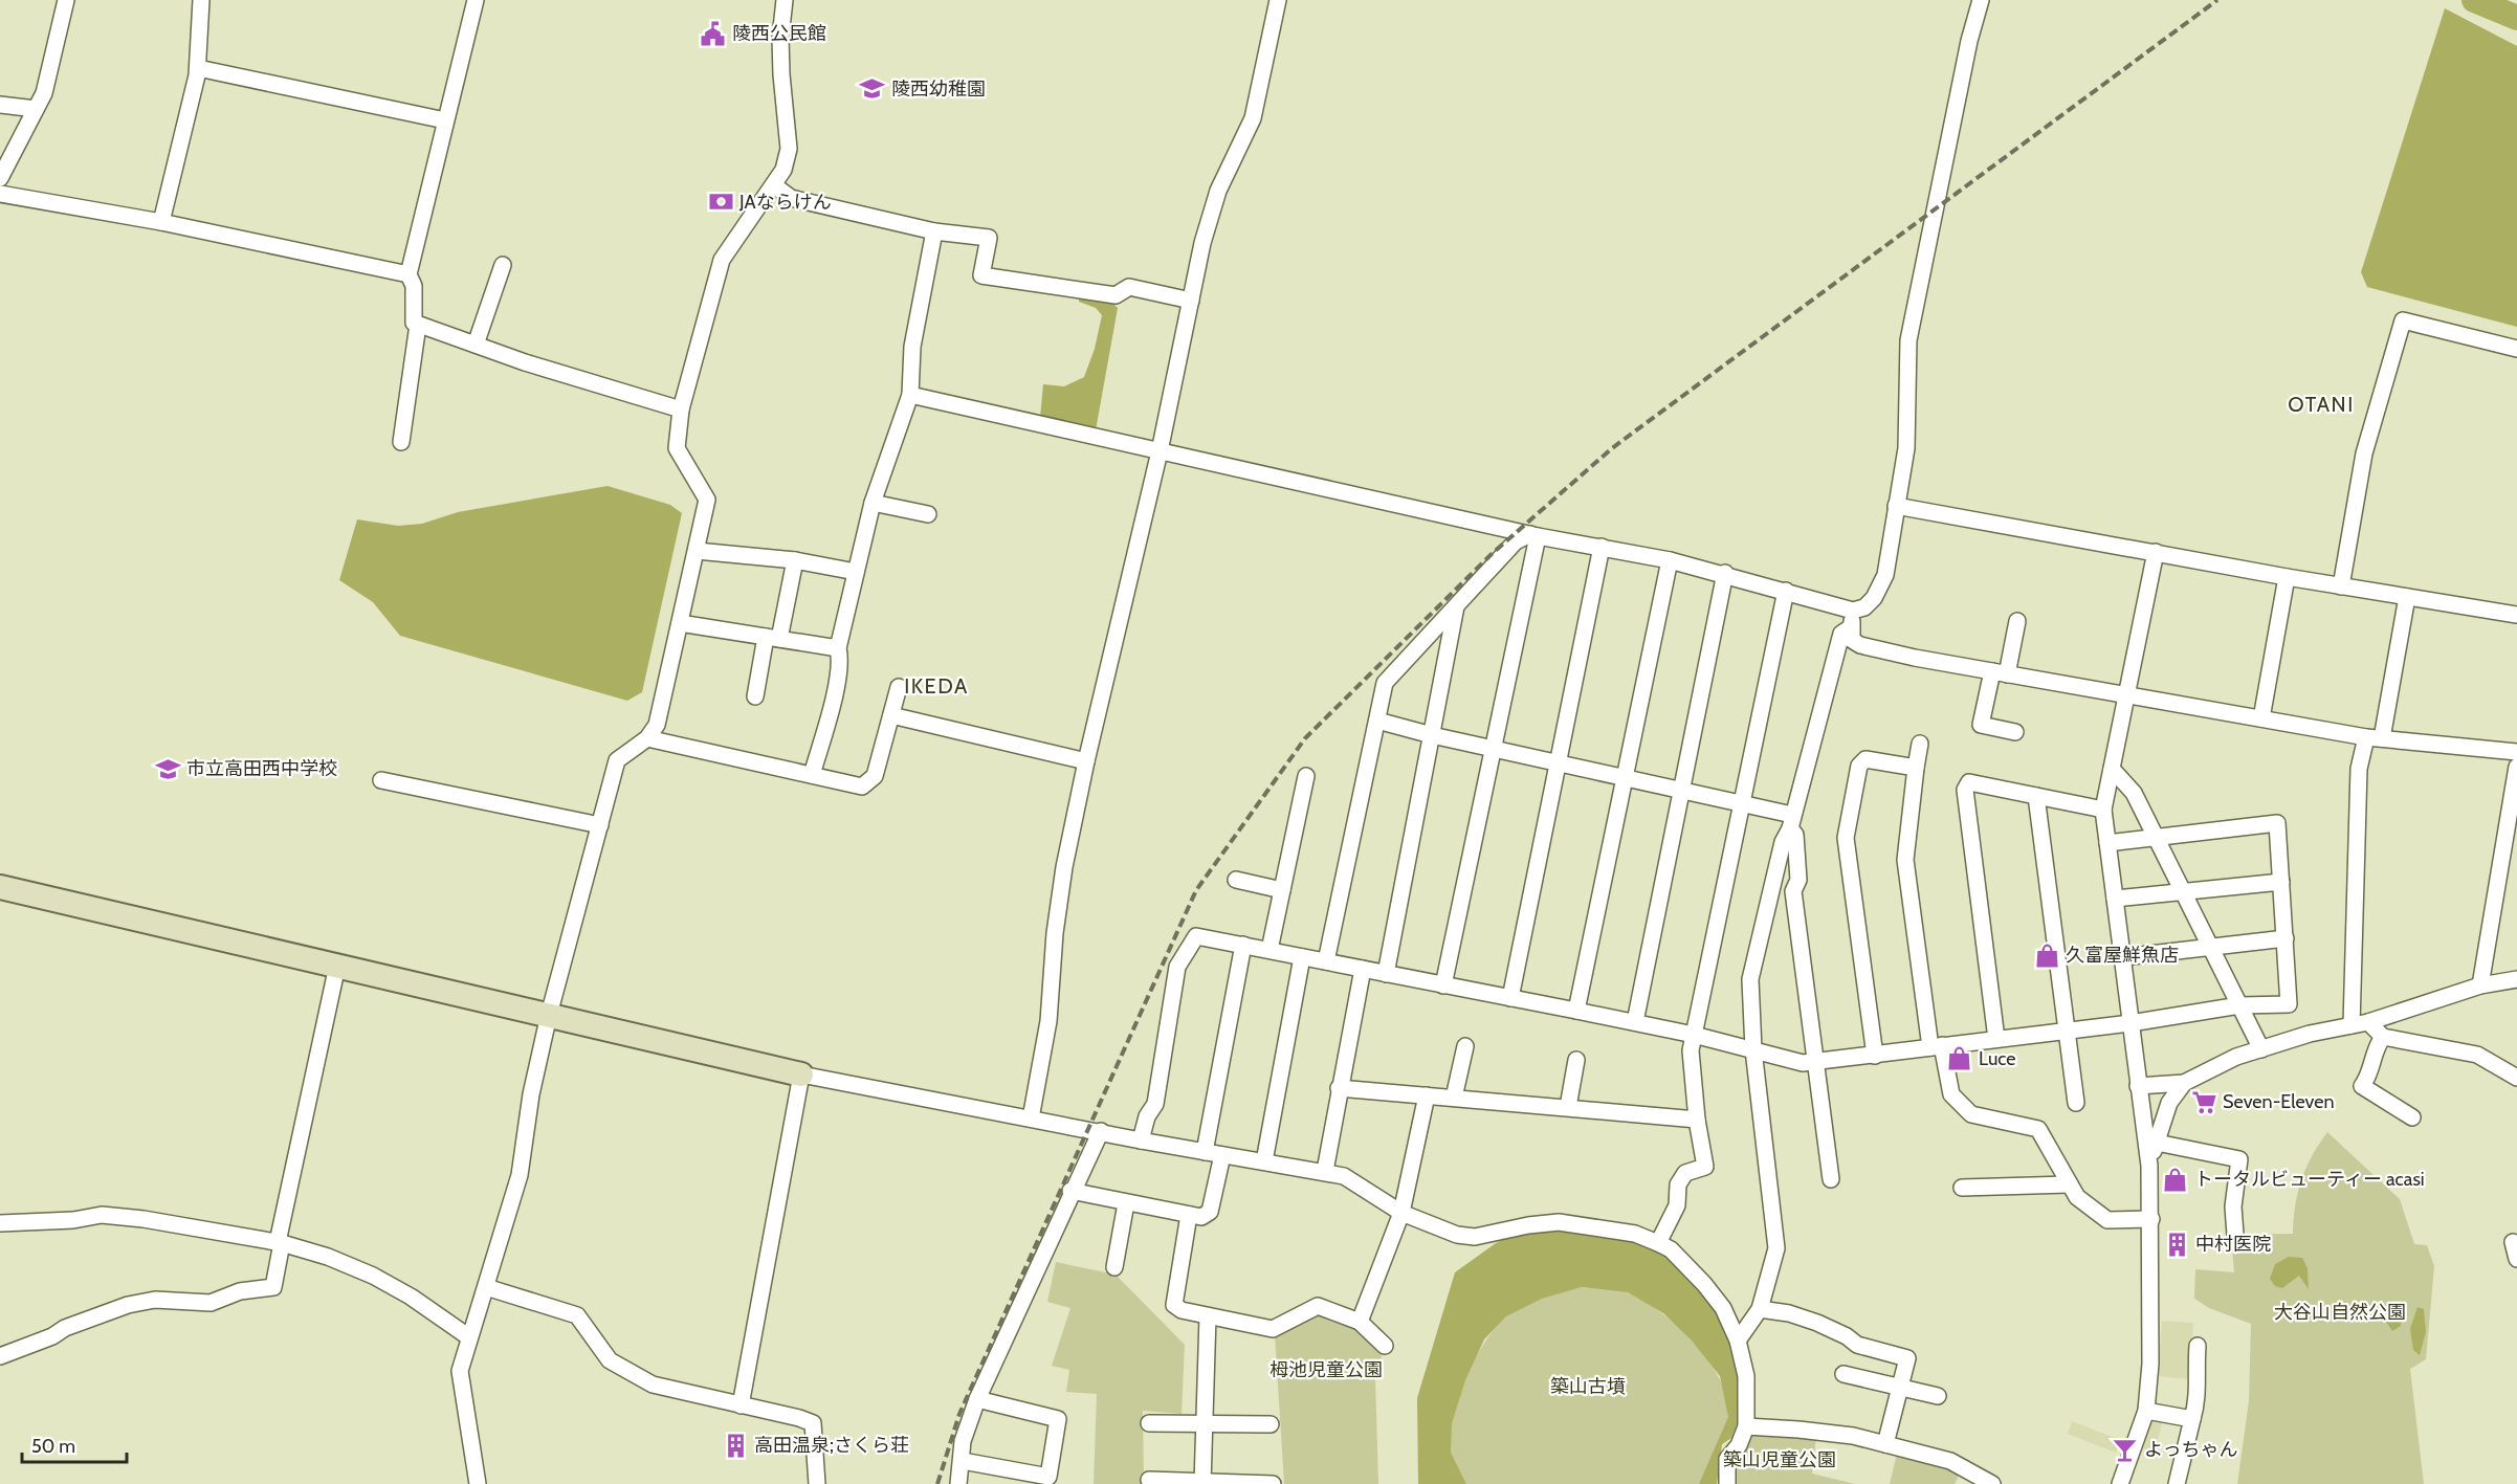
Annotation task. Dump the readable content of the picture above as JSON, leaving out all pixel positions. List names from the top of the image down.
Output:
{
  "districts": ["OTANI", "IKEDA"],
  "parks": [
    "大谷山自然公園",
    "栂池児童公園",
    "築山古墳",
    "築山児童公園"
  ],
  "places": {
    "public building": ["陵西公民館"],
    "school or university": ["陵西幼稚園", "市立高田西中学校"],
    "bank": ["JAならけん"],
    "shop": ["久富屋鮮魚店", "Luce", "トータルビューティー acasi"],
    "supermarket": ["Seven-Eleven"],
    "building": ["中村医院", "高田温泉;さくら荘"],
    "bar": ["よっちゃん"]
  },
  "scale_bar": "50 m"
}
